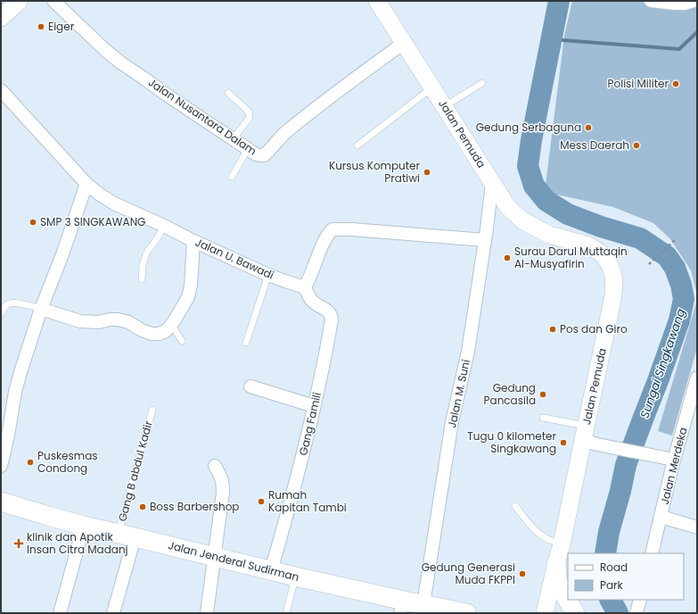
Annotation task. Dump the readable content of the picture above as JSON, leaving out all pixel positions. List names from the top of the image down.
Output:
{
  "streets": {
    "main road": ["Jalan Pemuda", "Jalan Jenderal Sudirman"],
    "street": [
      "Jalan Nusantara Dalam",
      "Jalan U. Bawadi",
      "Jalan M. Suni",
      "Gang Famili",
      "Jalan Merdeka"
    ],
    "lane": ["Gang B abdul Kadir"]
  },
  "crossings": [
    ["Jalan Nusantara Dalam", "Jalan Pemuda"],
    ["Jalan Pemuda", "Jalan M. Suni"],
    ["Jalan U. Bawadi", "Gang Famili"],
    ["Jalan M. Suni", "Jalan Jenderal Sudirman"],
    ["Gang Famili", "Jalan Jenderal Sudirman"],
    ["Gang B abdul Kadir", "Jalan Jenderal Sudirman"]
  ],
  "water": ["Sungai Singkawang"],
  "places": {
    "other": [
      "Eiger",
      "Polisi Militer",
      "Gedung Serbaguna",
      "Mess Daerah",
      "Kursus Komputer Pratiwi",
      "SMP 3 SINGKAWANG",
      "Surau Darul Muttaqin Al-Musyafirin",
      "Pos dan Giro",
      "Gedung Pancasila",
      "Tugu 0 kilometer Singkawang",
      "Puskesmas Condong",
      "Rumah Kapitan Tambi",
      "Boss Barbershop",
      "Gedung Generasi Muda FKPPI"
    ],
    "health": ["klinik dan Apotik Insan Citra Madanj"]
  },
  "legend": ["Road", "Park"]
}
